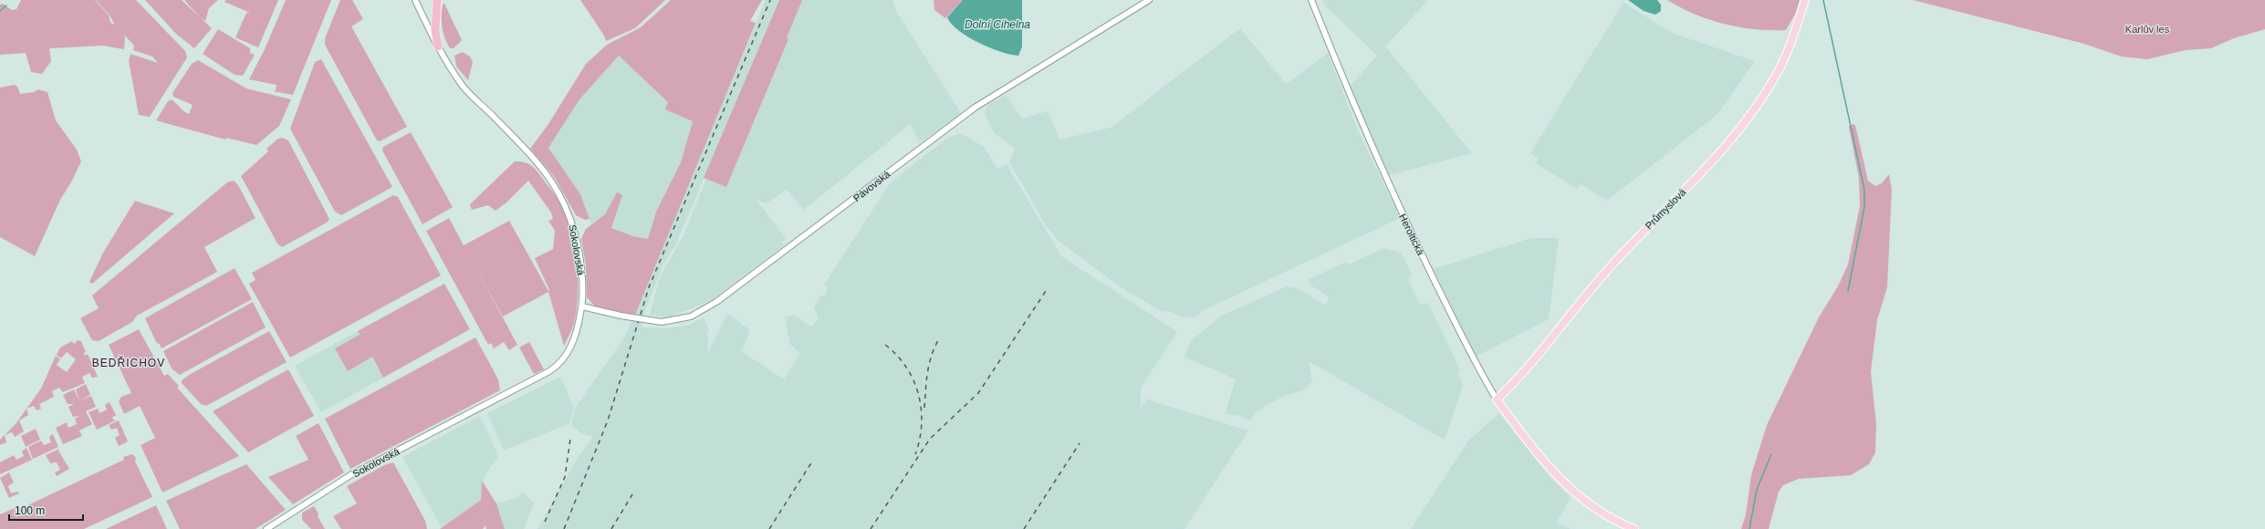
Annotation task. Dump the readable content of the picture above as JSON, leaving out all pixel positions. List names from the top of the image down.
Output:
{
  "streets": {
    "main road": ["Průmyslová", "Heroltická"],
    "street": ["Pávovská", "Sokolovská"]
  },
  "crossings": [
    ["Pávovská", "Sokolovská"],
    ["Průmyslová", "Heroltická"]
  ],
  "districts": ["BEDŘICHOV"],
  "water": ["Dolní Cihelna"],
  "parks": ["Karlův les"],
  "scale_bar": "100 m"
}
